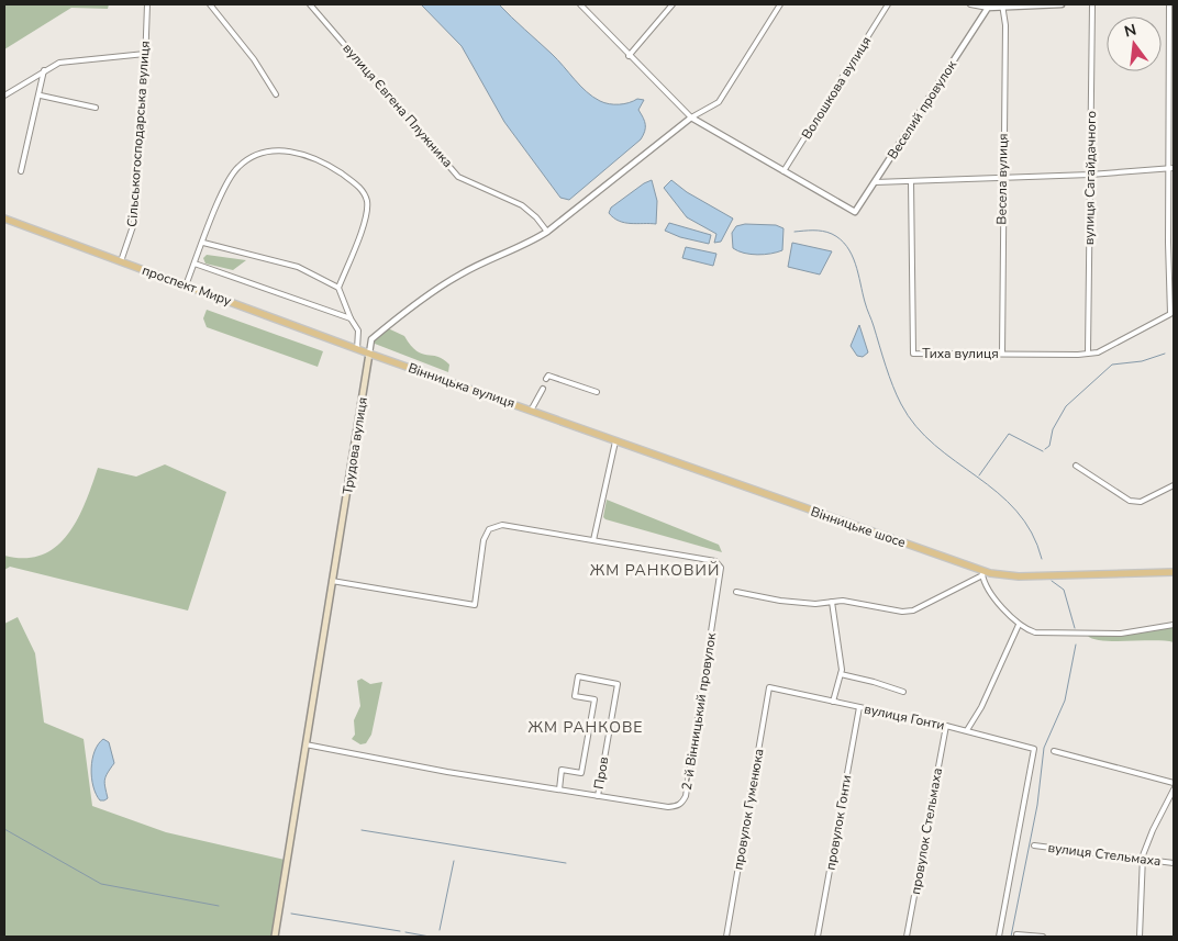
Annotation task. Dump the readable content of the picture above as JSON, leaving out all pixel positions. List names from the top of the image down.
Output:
{
  "streets": {
    "main road": [
      "проспект Миру",
      "Вінницька вулиця",
      "Трудова вулиця",
      "Вінницьке шосе"
    ],
    "street": [
      "Волошкова вулиця",
      "вулиця Євгена Плужника",
      "Веселий провулок",
      "Сільськогосподарська вулиця",
      "вулиця Сагайдачного",
      "Весела вулиця",
      "Тиха вулиця",
      "2-й Вінницький провулок",
      "вулиця Гонти",
      "Пров",
      "провулок Гуменюка",
      "провулок Гонти",
      "провулок Стельмаха",
      "вулиця Стельмаха"
    ]
  },
  "crossings": [
    ["Волошкова вулиця", "Веселий провулок"],
    ["вулиця Євгена Плужника", "Трудова вулиця"],
    ["Сільськогосподарська вулиця", "проспект Миру"],
    ["вулиця Сагайдачного", "Тиха вулиця"],
    ["Весела вулиця", "Тиха вулиця"],
    ["проспект Миру", "Вінницька вулиця"],
    ["проспект Миру", "Трудова вулиця"],
    ["Вінницька вулиця", "Трудова вулиця"],
    ["Вінницька вулиця", "Вінницьке шосе"],
    ["Трудова вулиця", "2-й Вінницький провулок"],
    ["2-й Вінницький провулок", "Пров"],
    ["вулиця Гонти", "провулок Гуменюка"],
    ["вулиця Гонти", "провулок Гонти"],
    ["вулиця Гонти", "провулок Стельмаха"]
  ],
  "districts": ["ЖМ РАНКОВИЙ", "ЖМ РАНКОВЕ"],
  "north": "top"
}
